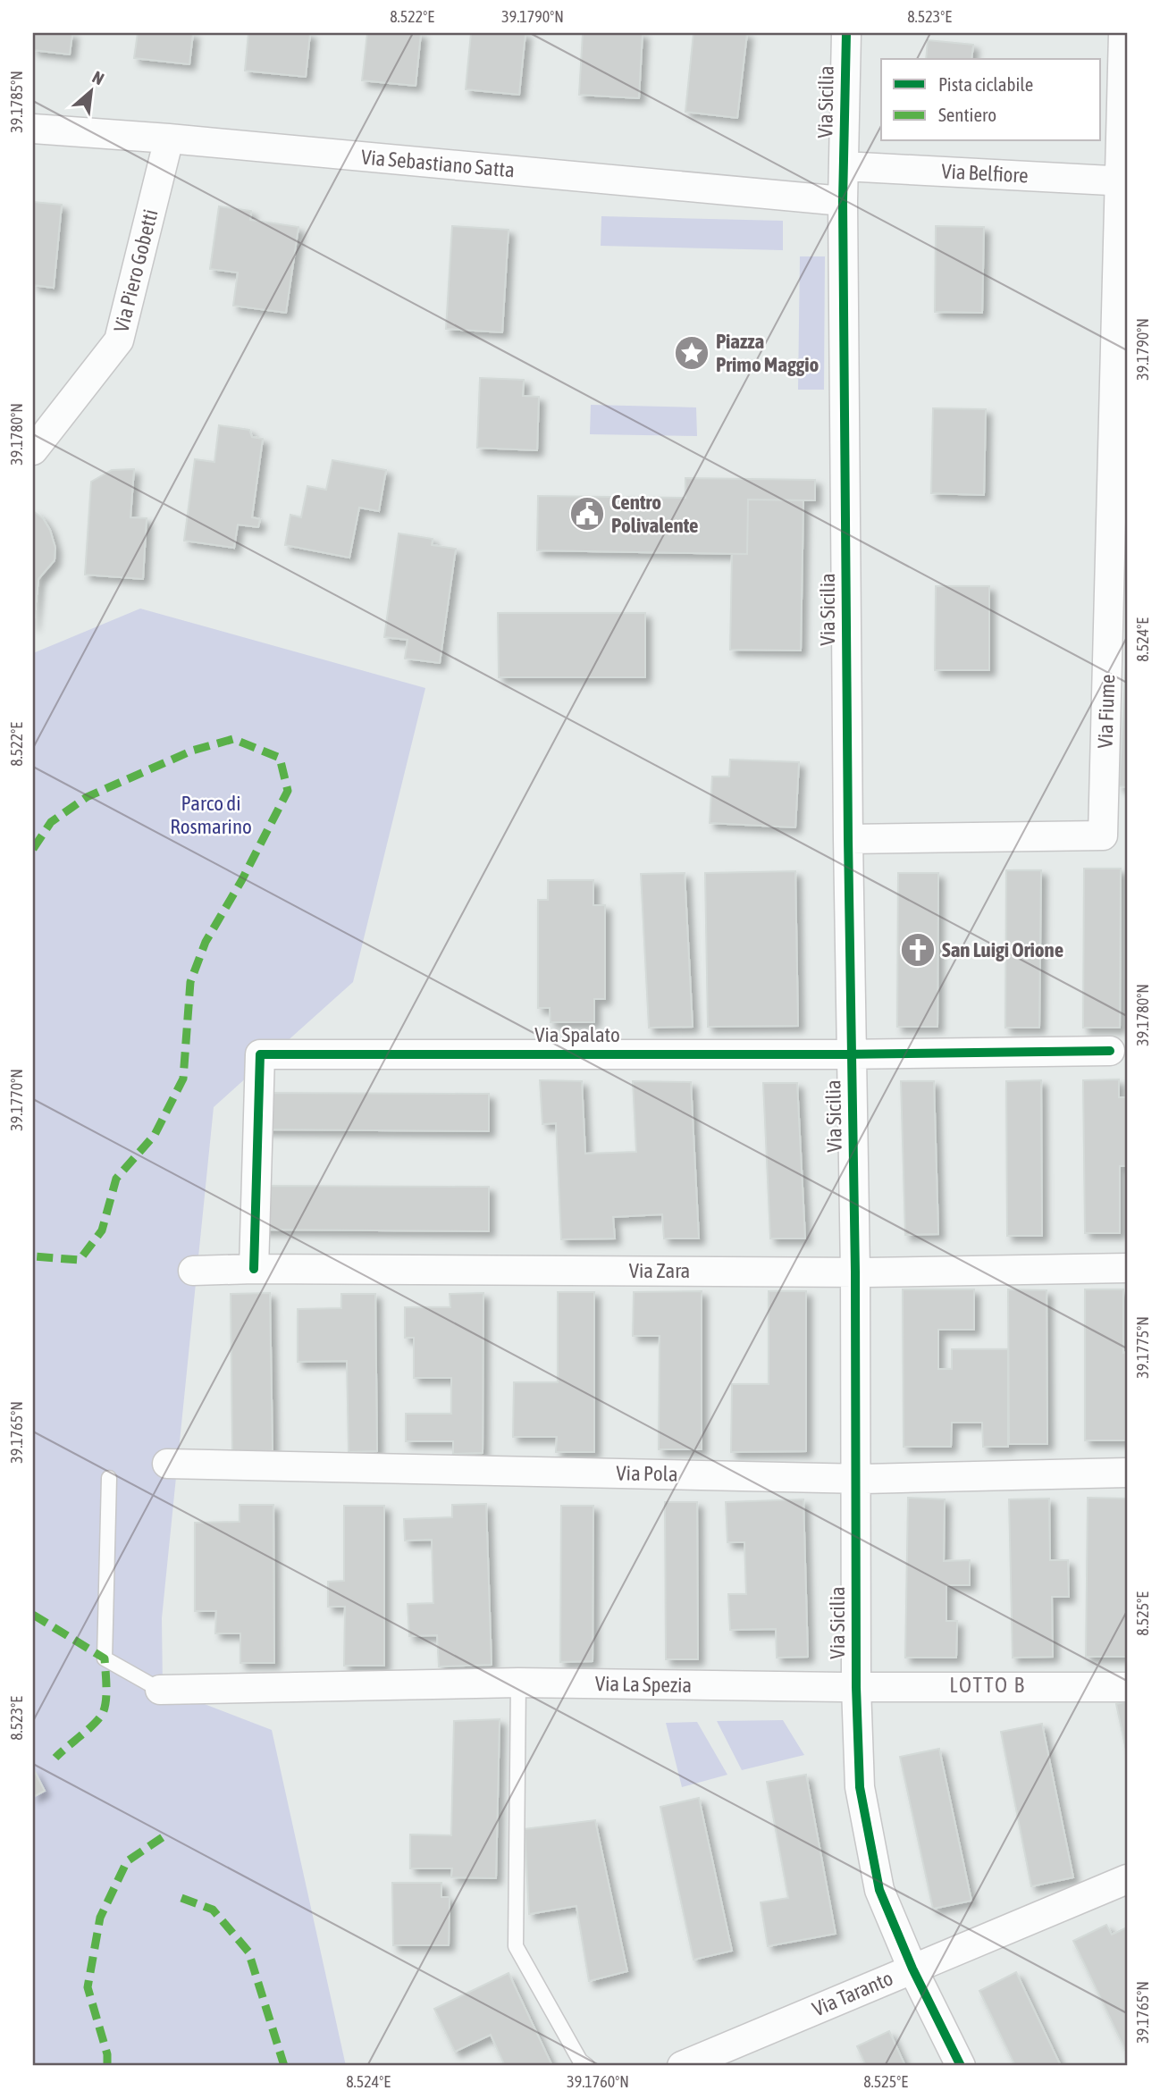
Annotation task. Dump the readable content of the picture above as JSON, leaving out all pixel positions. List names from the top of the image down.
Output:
{
  "streets": {
    "street": [
      "Via Sicilia",
      "Via Sebastiano Satta",
      "Via Belfiore",
      "Via Piero Gobetti",
      "Via Fiume",
      "Via Spalato",
      "Via Zara",
      "Via Pola",
      "Via La Spezia",
      "Via Taranto"
    ]
  },
  "crossings": [
    ["Via Sicilia", "Via Sebastiano Satta"],
    ["Via Sicilia", "Via Belfiore"],
    ["Via Sicilia", "Via Fiume"],
    ["Via Sicilia", "Via Spalato"],
    ["Via Sicilia", "Via Zara"],
    ["Via Sicilia", "Via Pola"],
    ["Via Sicilia", "Via La Spezia"],
    ["Via Sicilia", "Via Taranto"],
    ["Via Sebastiano Satta", "Via Piero Gobetti"],
    ["Via Belfiore", "Via Fiume"],
    ["Via Spalato", "Via Zara"]
  ],
  "districts": ["LOTTO B"],
  "parks": ["Parco di Rosmarino"],
  "places": {
    "place": ["Piazza Primo Maggio"],
    "public building": ["Centro Polivalente"],
    "church": ["San Luigi Orione"]
  },
  "legend": ["Pista ciclabile", "Sentiero"],
  "north": "top right",
  "coordinates": [
    "8.522°E",
    "39.1790°N",
    "8.523°E",
    "39.1785°N",
    "39.1780°N",
    "8.524°E",
    "39.1770°N",
    "39.1775°N",
    "39.1765°N",
    "8.525°E",
    "39.1760°N"
  ]
}
